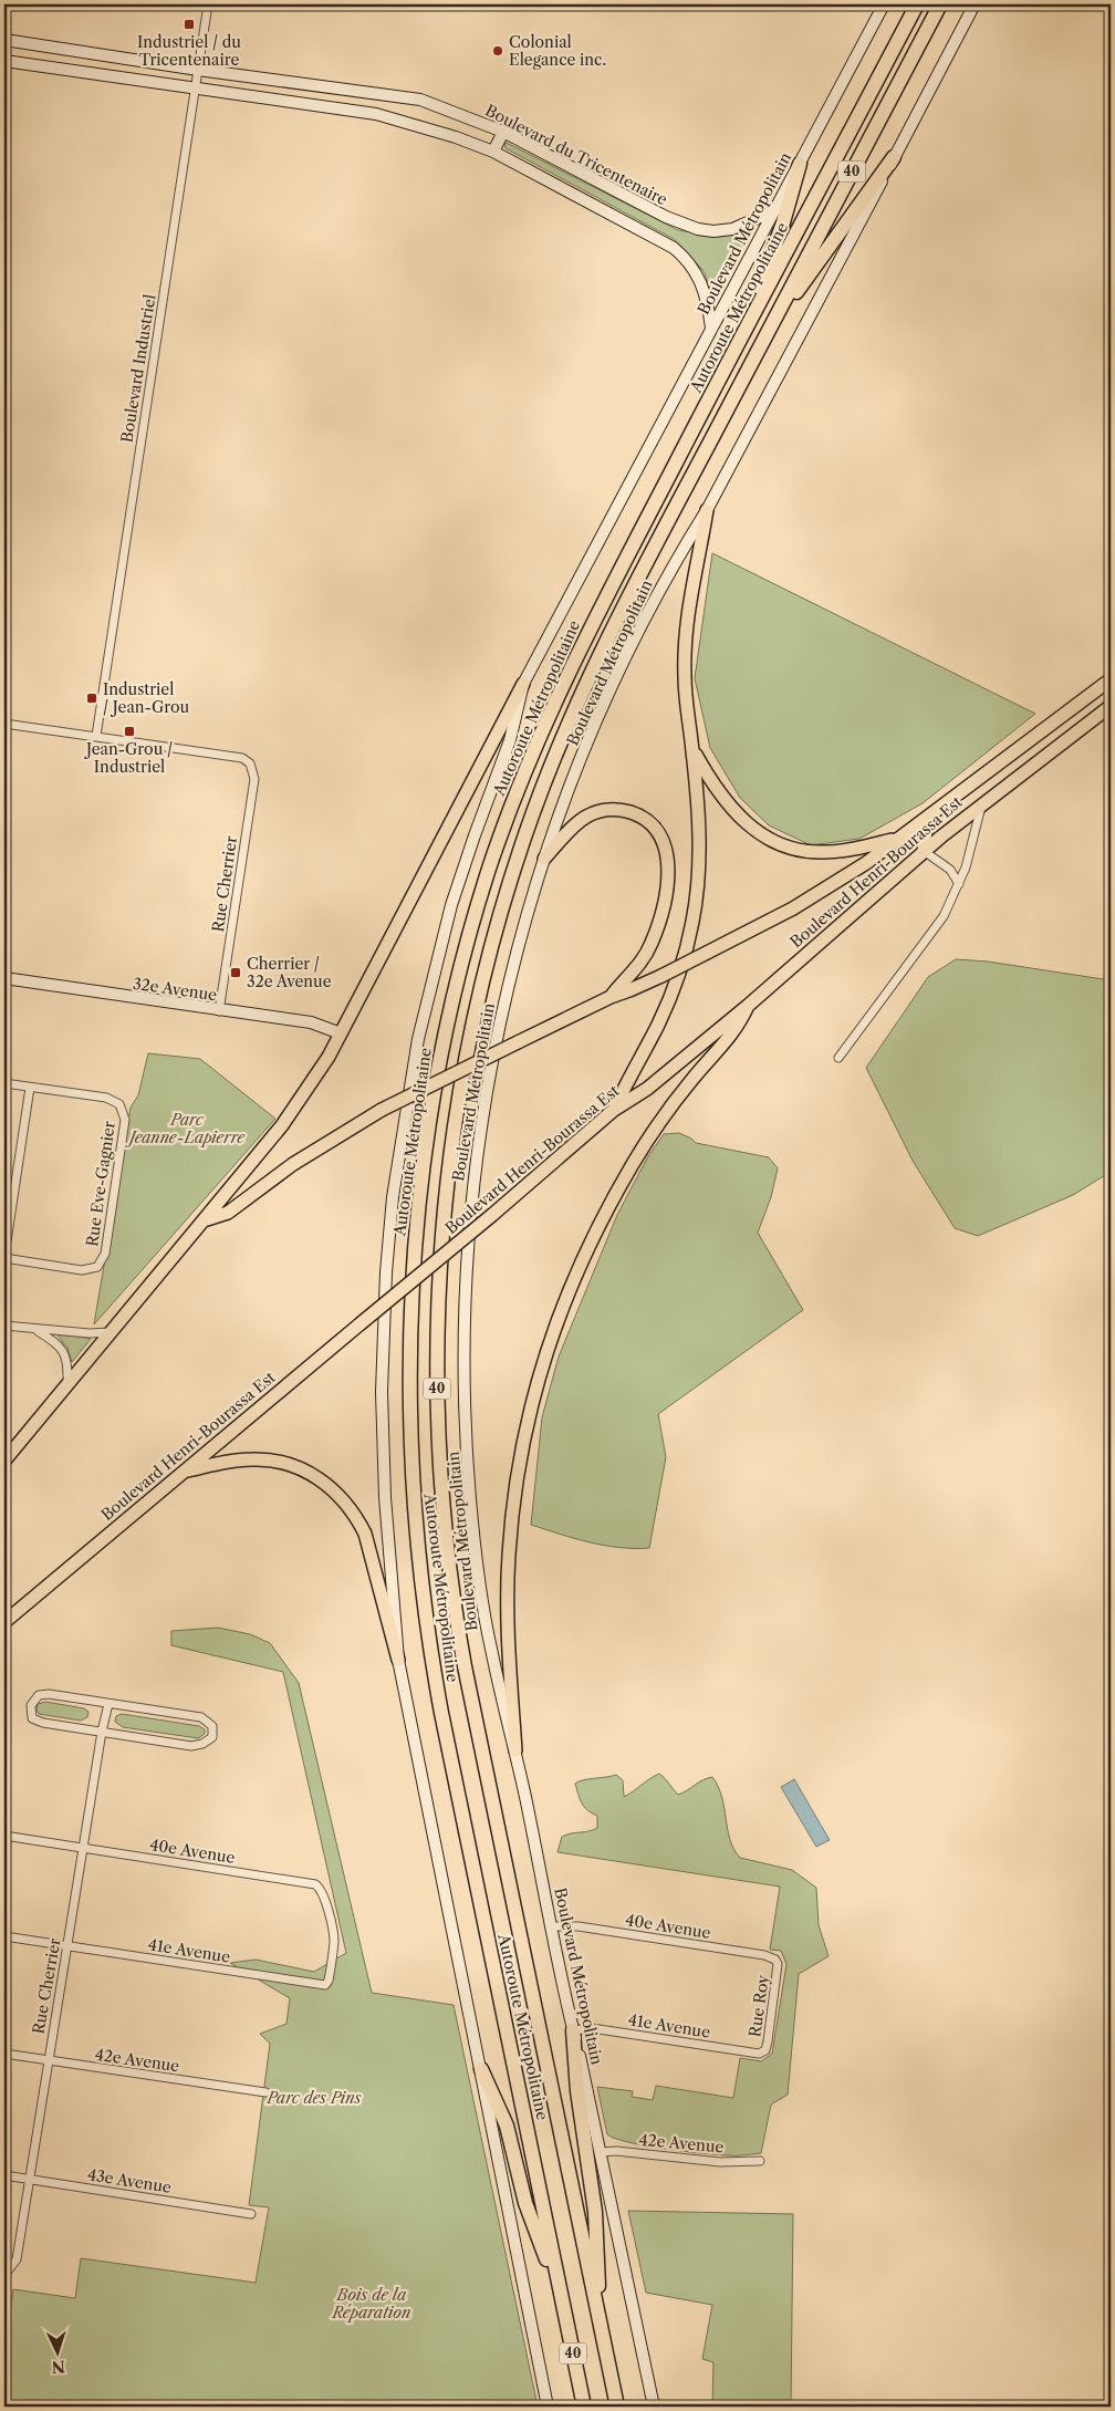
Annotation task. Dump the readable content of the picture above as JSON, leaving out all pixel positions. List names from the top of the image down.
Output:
{
  "streets": {
    "highway": ["40", "Autoroute Métropolitaine"],
    "main road": [
      "Boulevard du Tricentenaire",
      "Boulevard Métropolitain",
      "Boulevard Henri-Bourassa Est",
      "32e Avenue"
    ],
    "street": [
      "Boulevard Industriel",
      "Rue Cherrier",
      "Rue Eve-Gagnier",
      "40e Avenue",
      "41e Avenue",
      "Rue Roy",
      "42e Avenue",
      "43e Avenue"
    ]
  },
  "crossings": [
    ["Boulevard du Tricentenaire", "Boulevard Métropolitain"],
    ["Boulevard du Tricentenaire", "Boulevard Industriel"],
    ["Boulevard Métropolitain", "40e Avenue"],
    ["Boulevard Métropolitain", "41e Avenue"],
    ["Boulevard Métropolitain", "42e Avenue"],
    ["Boulevard Industriel", "Rue Cherrier"],
    ["Rue Cherrier", "32e Avenue"],
    ["Rue Cherrier", "40e Avenue"],
    ["Rue Cherrier", "41e Avenue"],
    ["Rue Cherrier", "42e Avenue"],
    ["Rue Cherrier", "43e Avenue"],
    ["40e Avenue", "41e Avenue"],
    ["40e Avenue", "Rue Roy"],
    ["41e Avenue", "Rue Roy"]
  ],
  "parks": ["Parc Jeanne-Lapierre", "Parc des Pins", "Bois de la Réparation"],
  "places": {
    "transit": [
      "Industriel / du Tricentenaire",
      "Industriel / Jean-Grou",
      "Jean-Grou / Industriel",
      "Cherrier / 32e Avenue"
    ],
    "other": ["Colonial Elegance inc."]
  },
  "north": "bottom"
}
